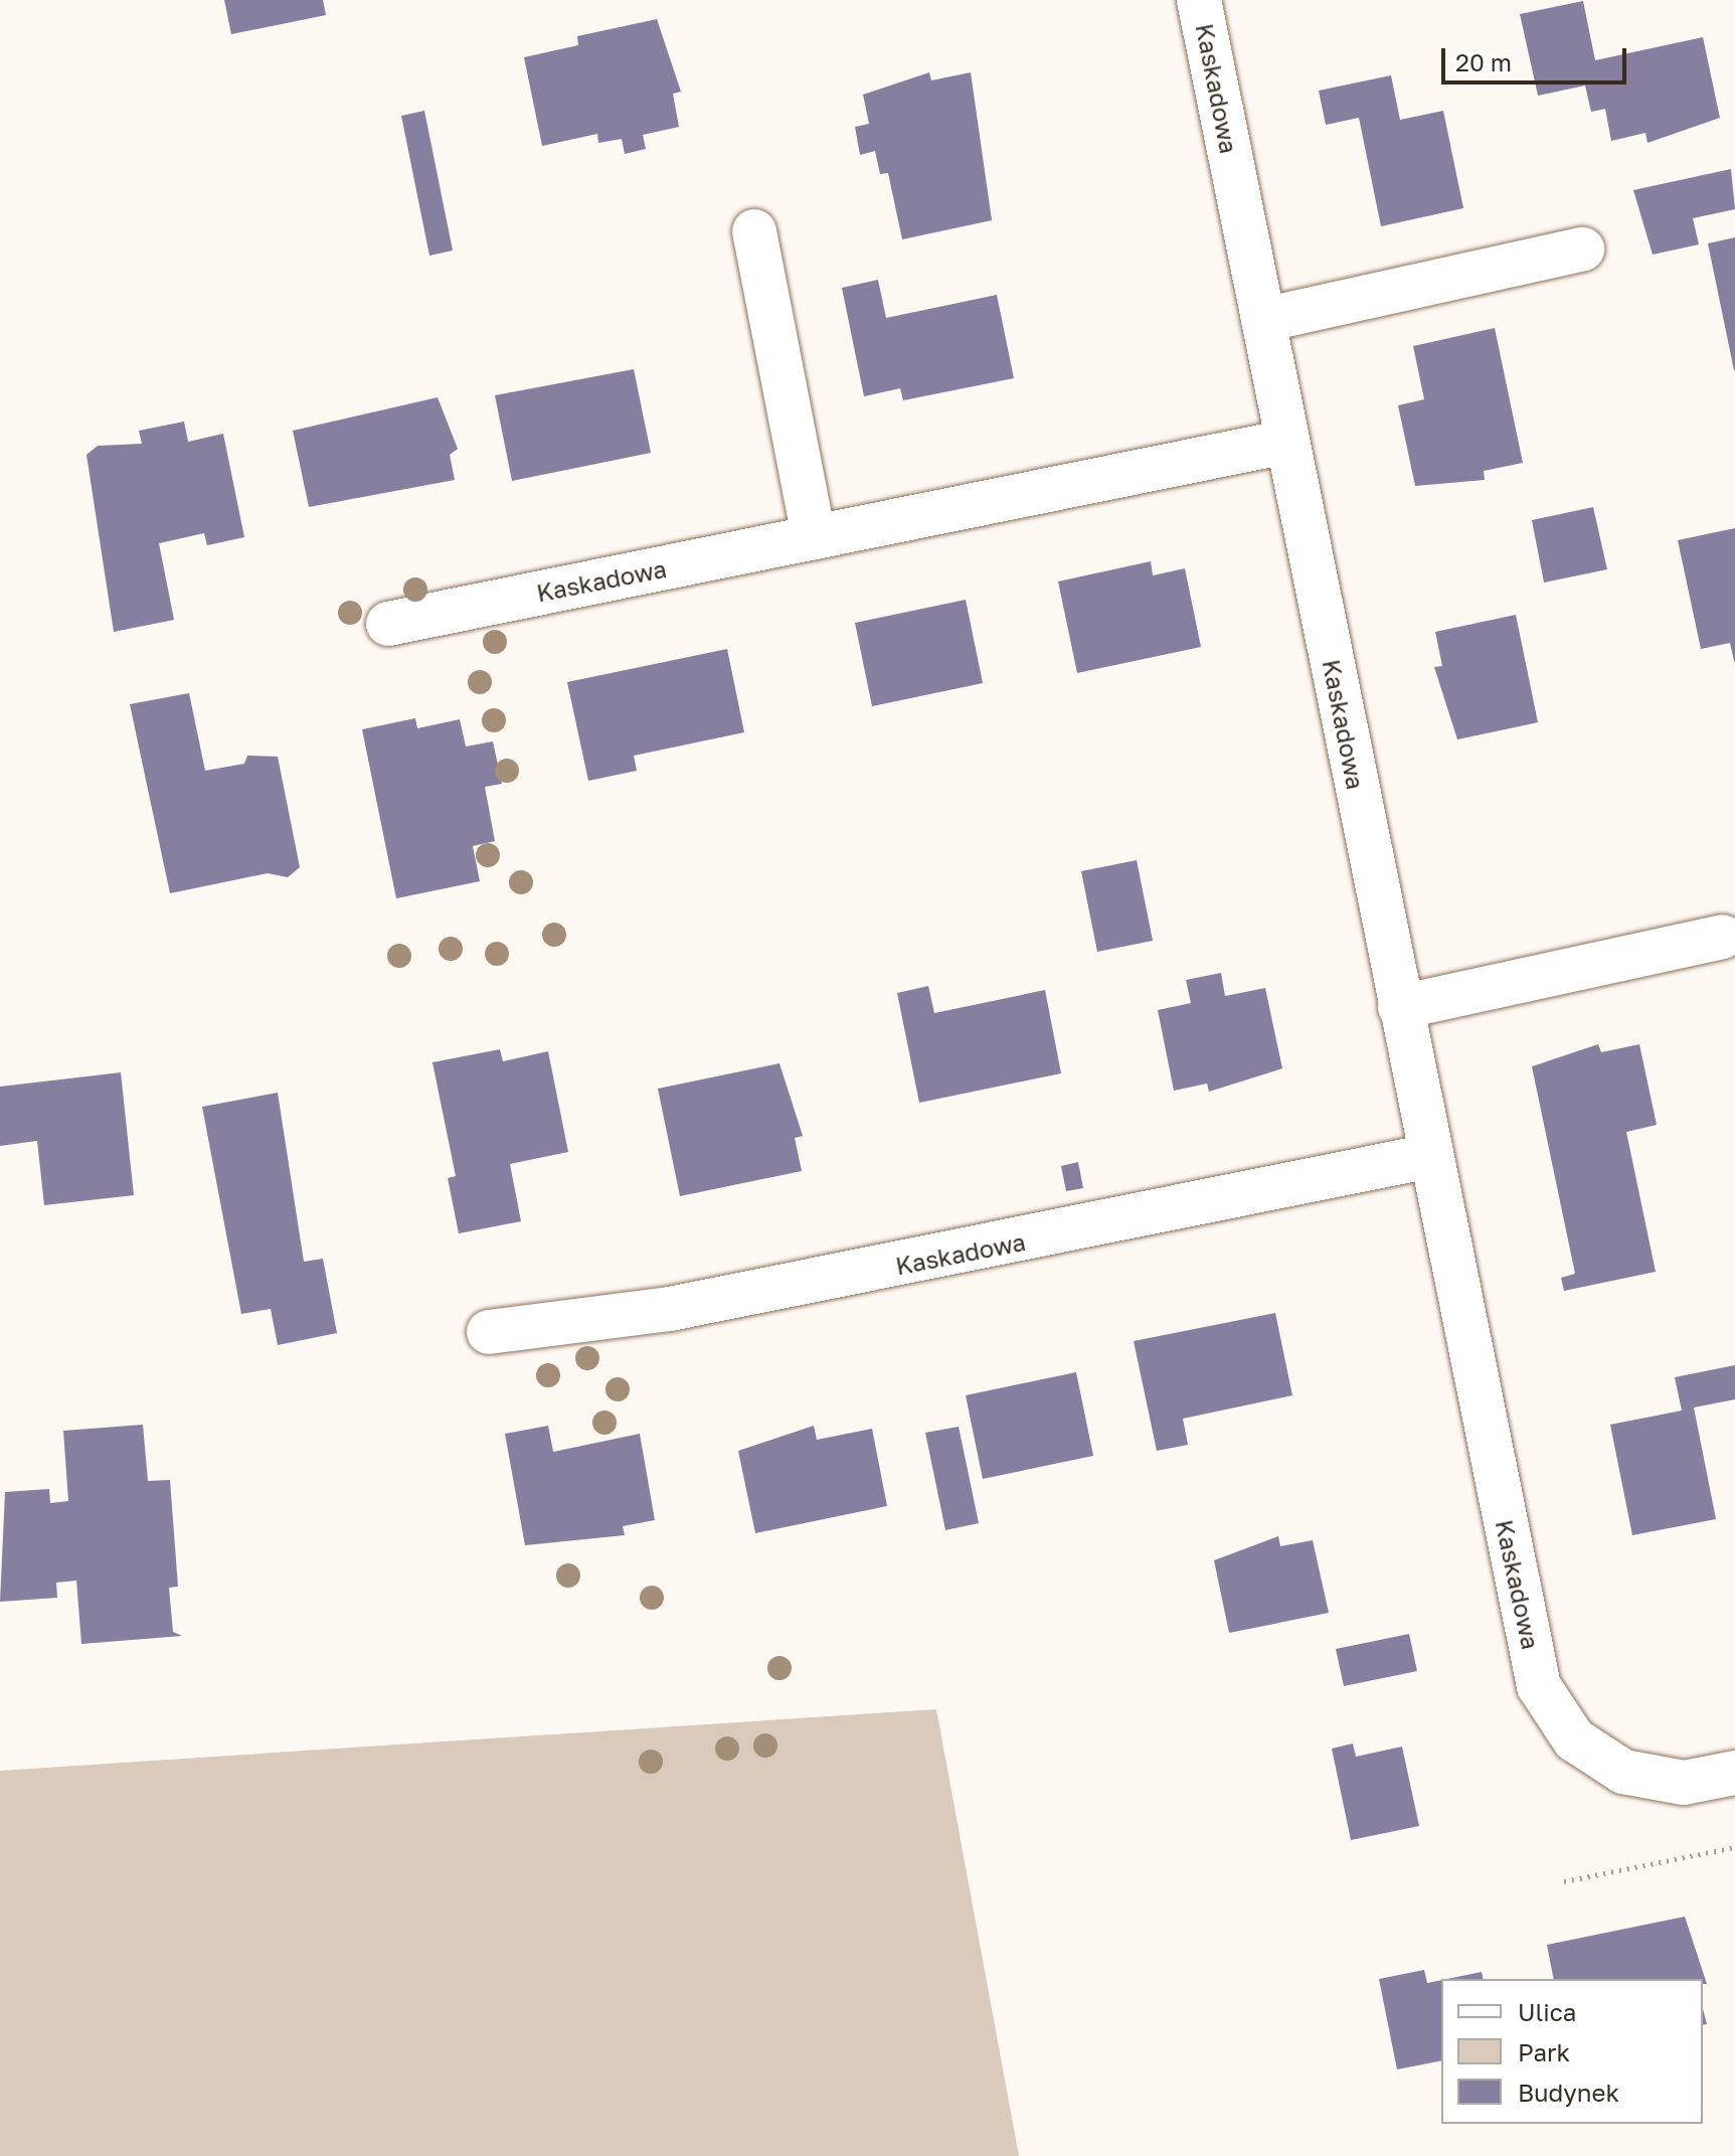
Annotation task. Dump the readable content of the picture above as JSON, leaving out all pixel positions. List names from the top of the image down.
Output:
{
  "streets": {
    "street": ["Kaskadowa"]
  },
  "legend": ["Ulica", "Park", "Budynek"],
  "scale_bar": "20 m"
}
